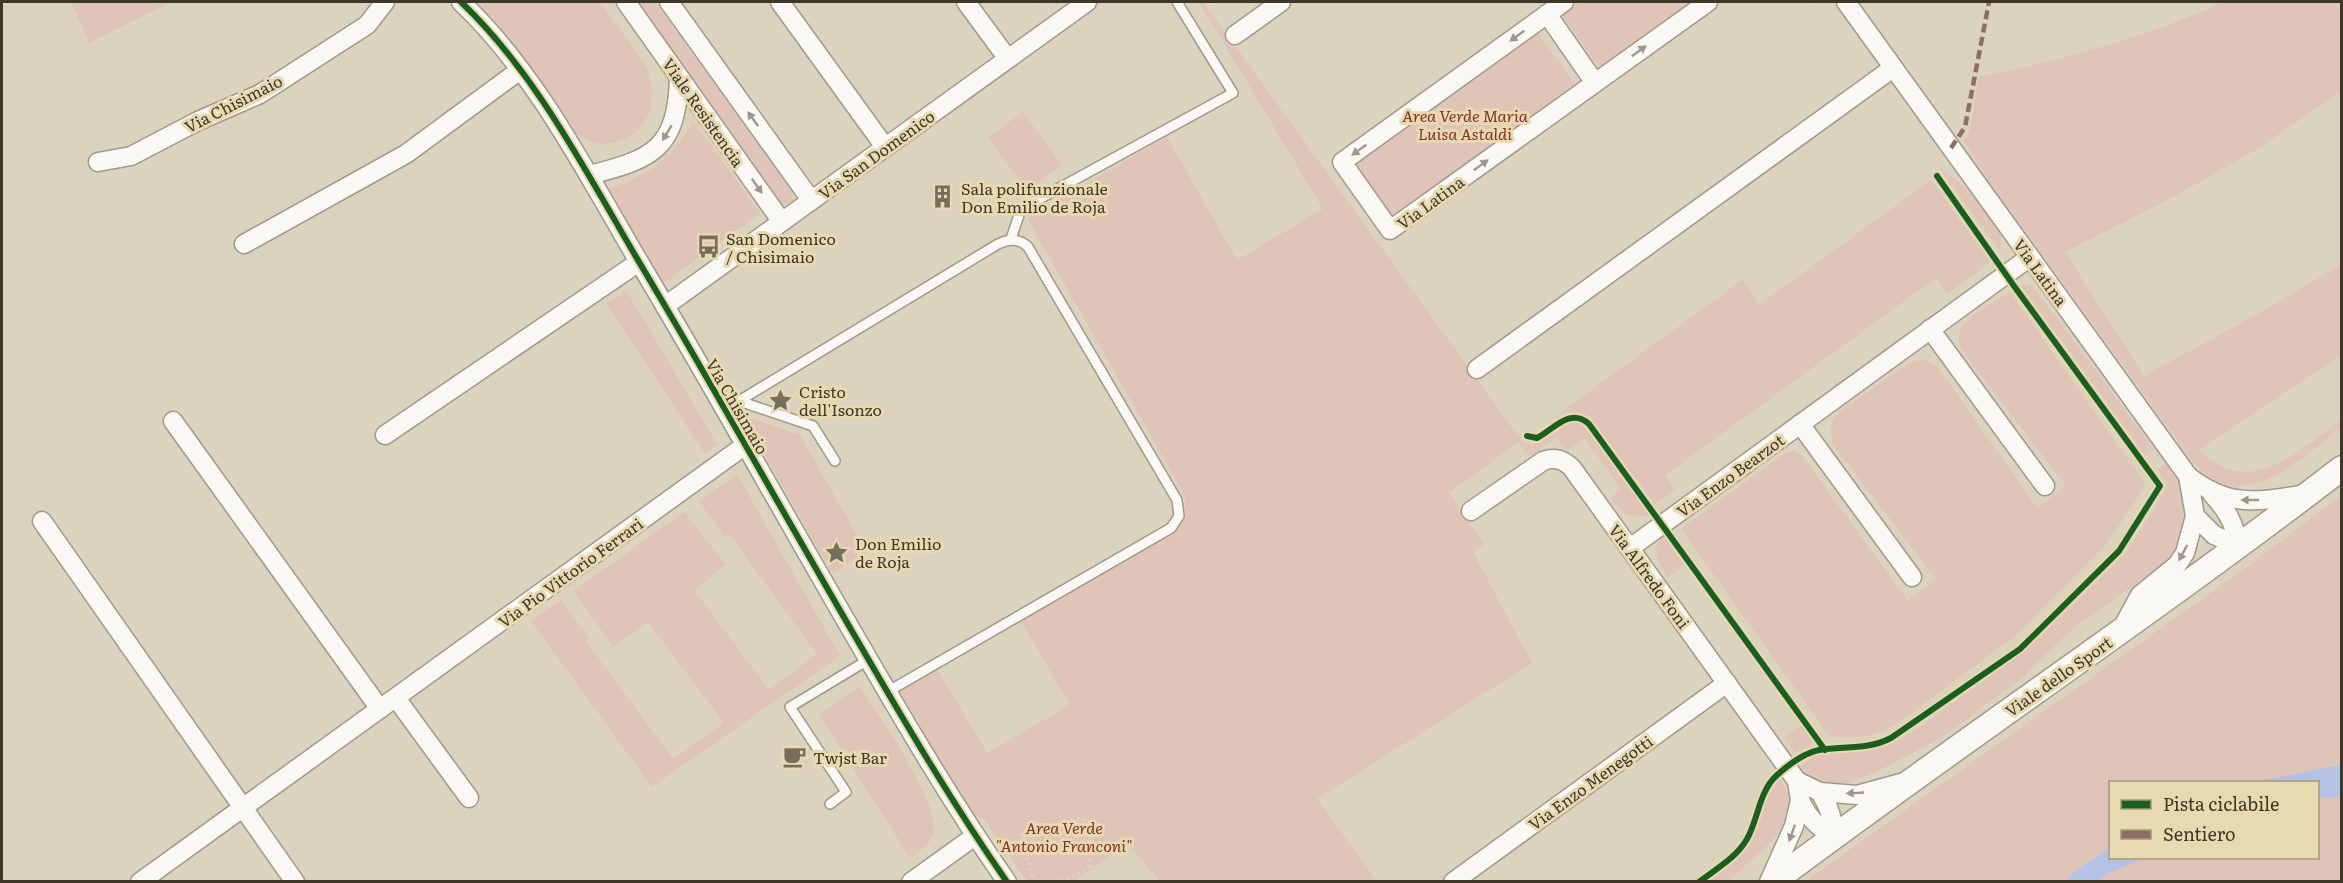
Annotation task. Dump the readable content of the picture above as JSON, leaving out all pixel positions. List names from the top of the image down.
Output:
{
  "streets": {
    "street": [
      "Via Chisimaio",
      "Viale Resistencia",
      "Via San Domenico",
      "Via Latina",
      "Via Enzo Bearzot",
      "Via Pio Vittorio Ferrari",
      "Via Alfredo Foni",
      "Viale dello Sport",
      "Via Enzo Menegotti"
    ]
  },
  "crossings": [
    ["Via Chisimaio", "Via San Domenico"],
    ["Via Chisimaio", "Via Pio Vittorio Ferrari"],
    ["Viale Resistencia", "Via San Domenico"],
    ["Via Latina", "Via Enzo Bearzot"],
    ["Via Latina", "Viale dello Sport"],
    ["Via Enzo Bearzot", "Via Alfredo Foni"],
    ["Via Alfredo Foni", "Viale dello Sport"],
    ["Via Alfredo Foni", "Via Enzo Menegotti"]
  ],
  "parks": ["Area Verde Maria Luisa Astaldi", "Area Verde \"Antonio Franconi\""],
  "places": {
    "building": ["Sala polifunzionale Don Emilio de Roja"],
    "bus stop": ["San Domenico / Chisimaio"],
    "place": ["Cristo dell'Isonzo", "Don Emilio de Roja"],
    "cafe": ["Twjst Bar"]
  },
  "legend": ["Pista ciclabile", "Sentiero"]
}
